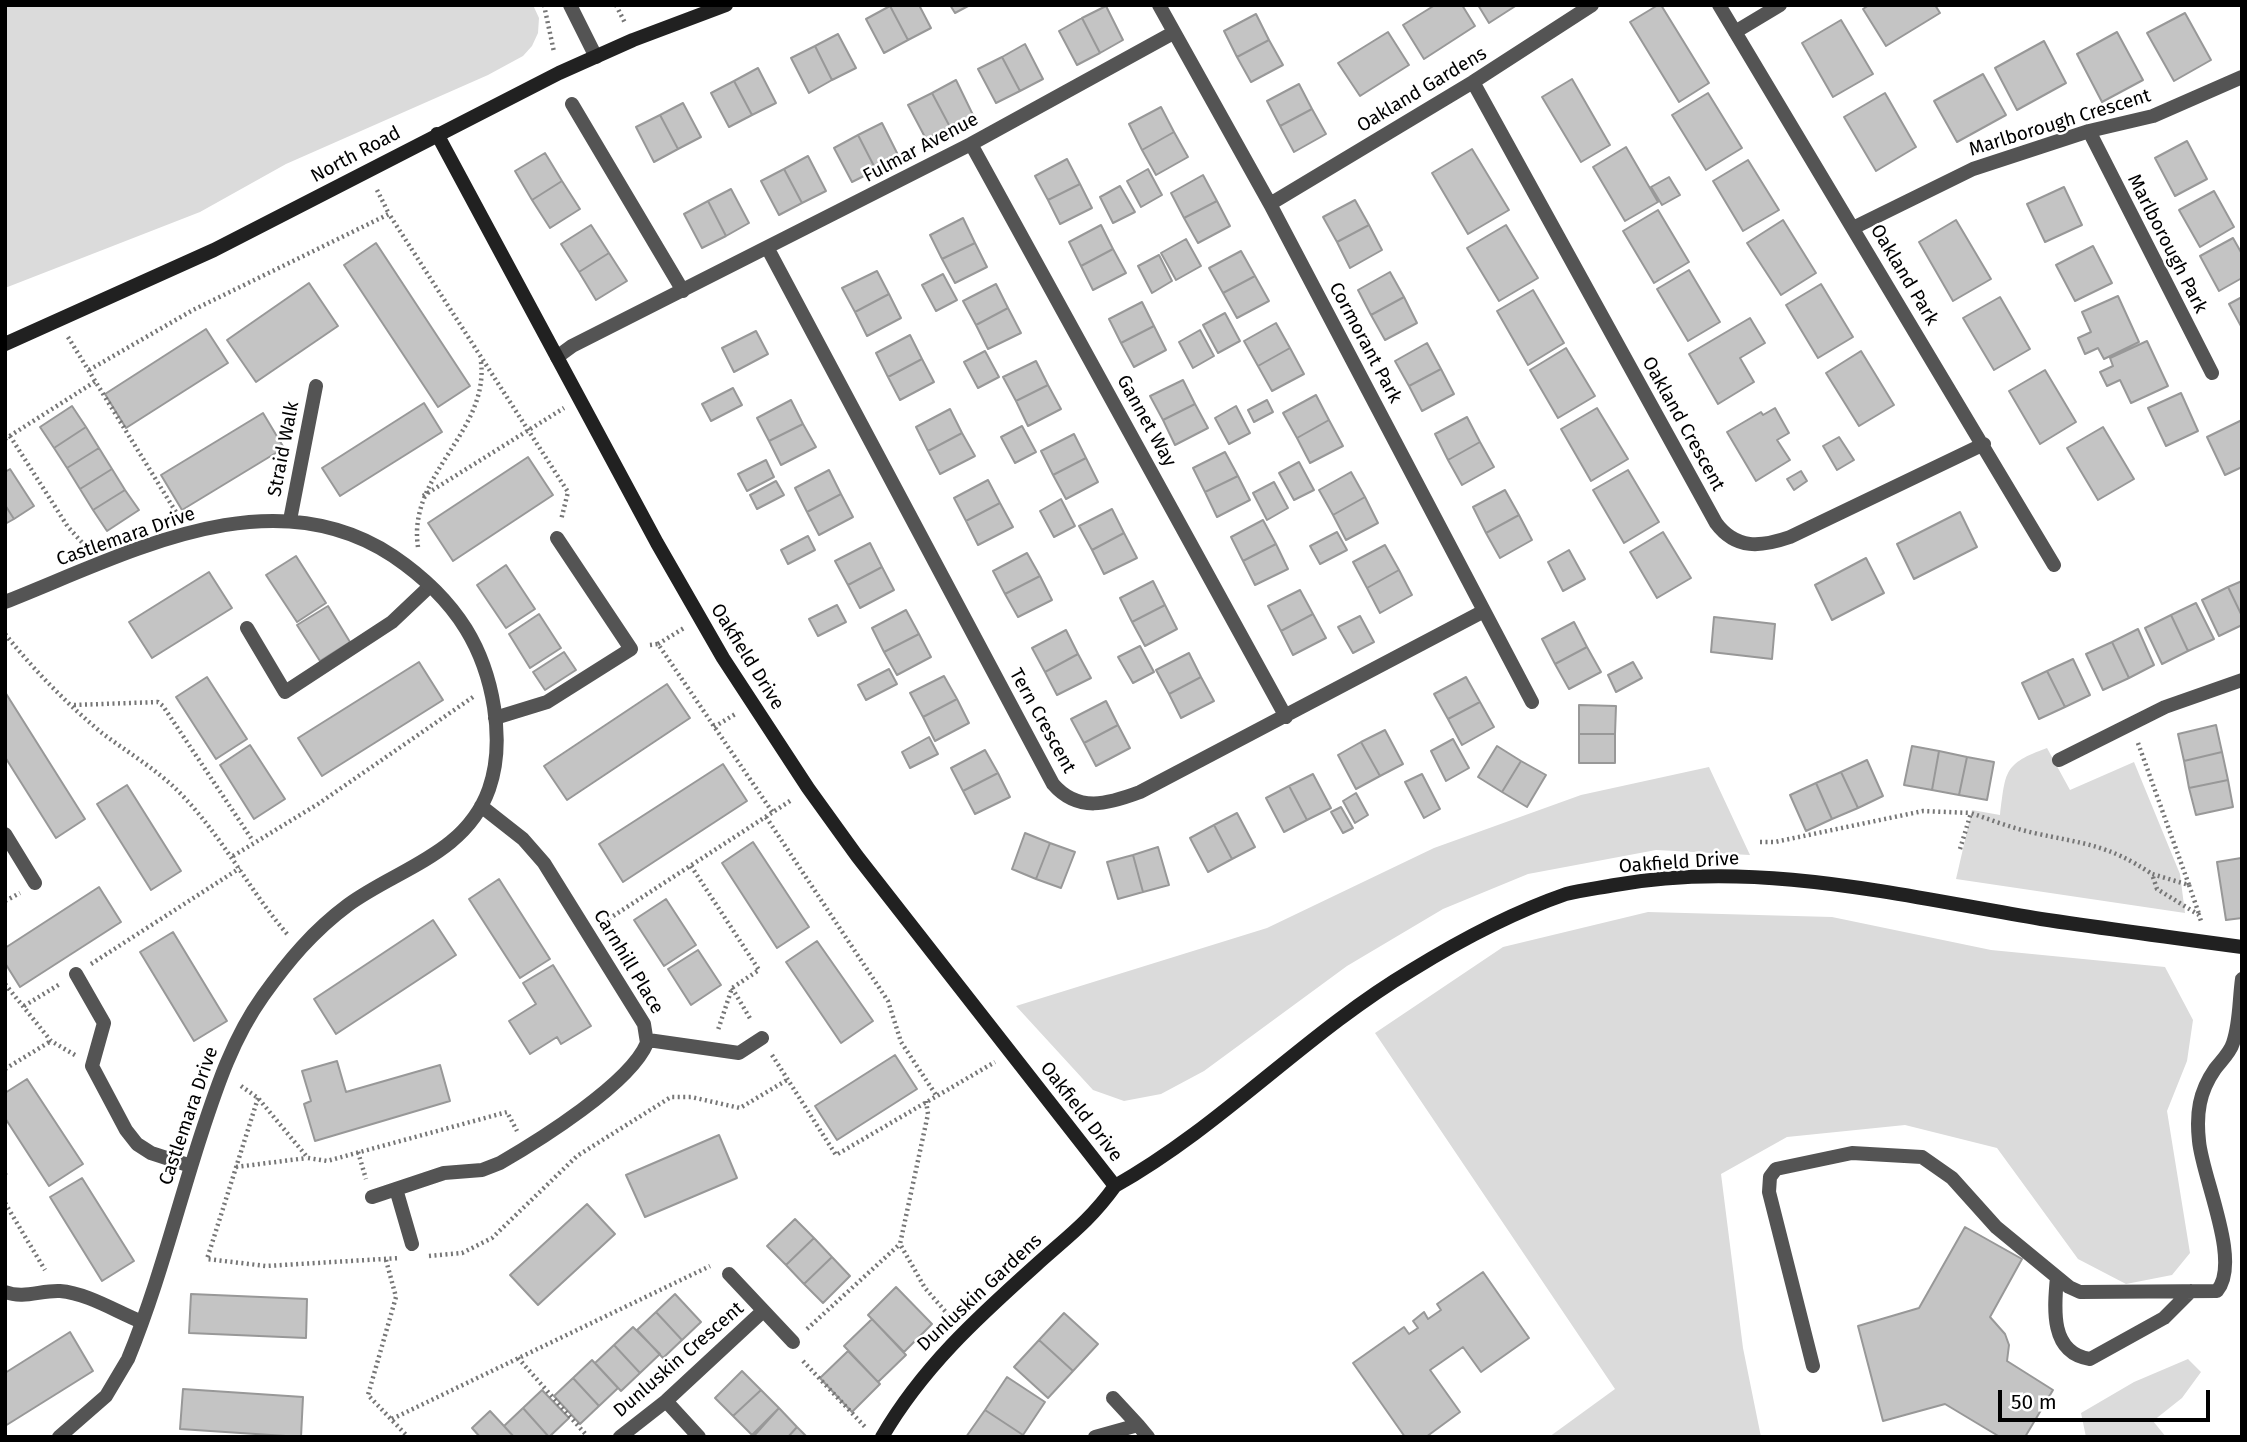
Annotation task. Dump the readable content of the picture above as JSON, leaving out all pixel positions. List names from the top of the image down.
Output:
{
  "streets": {
    "street": [
      "Oakland Gardens",
      "Marlborough Crescent",
      "Fulmar Avenue",
      "North Road",
      "Marlborough Park",
      "Oakland Park",
      "Cormorant Park",
      "Gannet Way",
      "Oakland Crescent",
      "Straid Walk",
      "Castlemara Drive",
      "Oakfield Drive",
      "Tern Crescent",
      "Carnhill Place",
      "Dunluskin Gardens",
      "Dunluskin Crescent"
    ]
  },
  "crossings": [
    ["Oakland Gardens", "Cormorant Park"],
    ["Oakland Gardens", "Oakland Crescent"],
    ["Marlborough Crescent", "Marlborough Park"],
    ["Marlborough Crescent", "Oakland Park"],
    ["Fulmar Avenue", "Cormorant Park"],
    ["Fulmar Avenue", "Gannet Way"],
    ["Fulmar Avenue", "Oakfield Drive"],
    ["Fulmar Avenue", "Tern Crescent"],
    ["North Road", "Oakfield Drive"],
    ["Oakland Park", "Oakland Crescent"],
    ["Cormorant Park", "Tern Crescent"],
    ["Gannet Way", "Tern Crescent"],
    ["Straid Walk", "Castlemara Drive"],
    ["Castlemara Drive", "Carnhill Place"],
    ["Oakfield Drive", "Dunluskin Gardens"]
  ],
  "scale_bar": "50 m"
}
